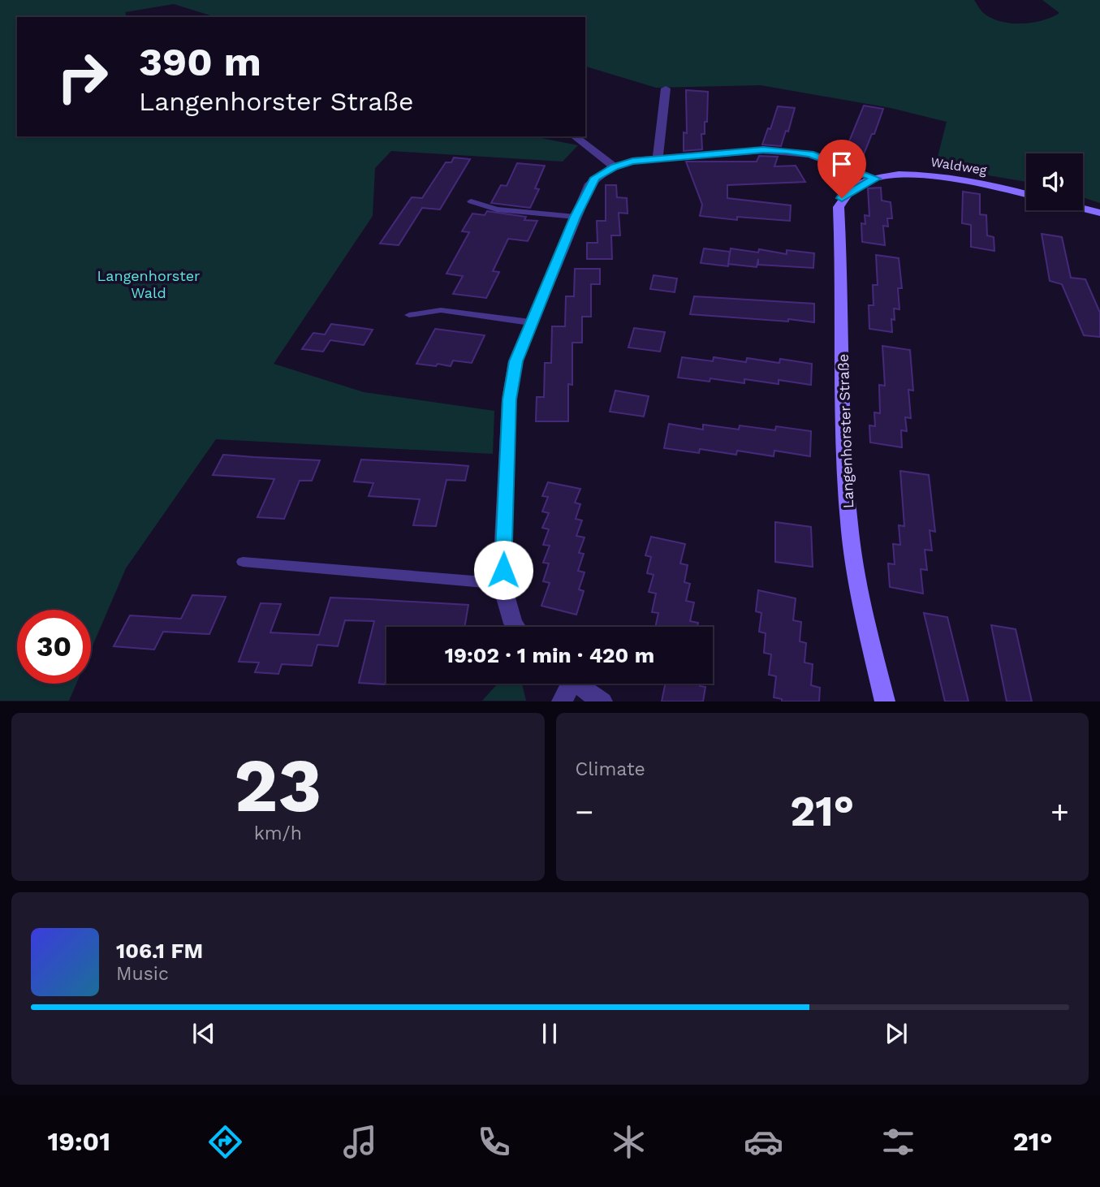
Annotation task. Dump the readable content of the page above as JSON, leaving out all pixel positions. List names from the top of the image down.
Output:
{
  "streets": {
    "street": ["Waldweg", "Langenhorster Straße"]
  },
  "crossings": [
    ["Waldweg", "Langenhorster Straße"]
  ],
  "parks": ["Langenhorster Wald"],
  "page": {
    "turn": ["390 m", "Langenhorster Straße"],
    "limit": "30",
    "trip": "19:02 · 1 min · 420 m",
    "tile": [
      ["23", "km/h"],
      "Climate"
    ],
    "heat": ["−", "21°", "+"],
    "song": ["106.1 FM", "Music"],
    "tabs": ["19:01", "21°"]
  }
}
